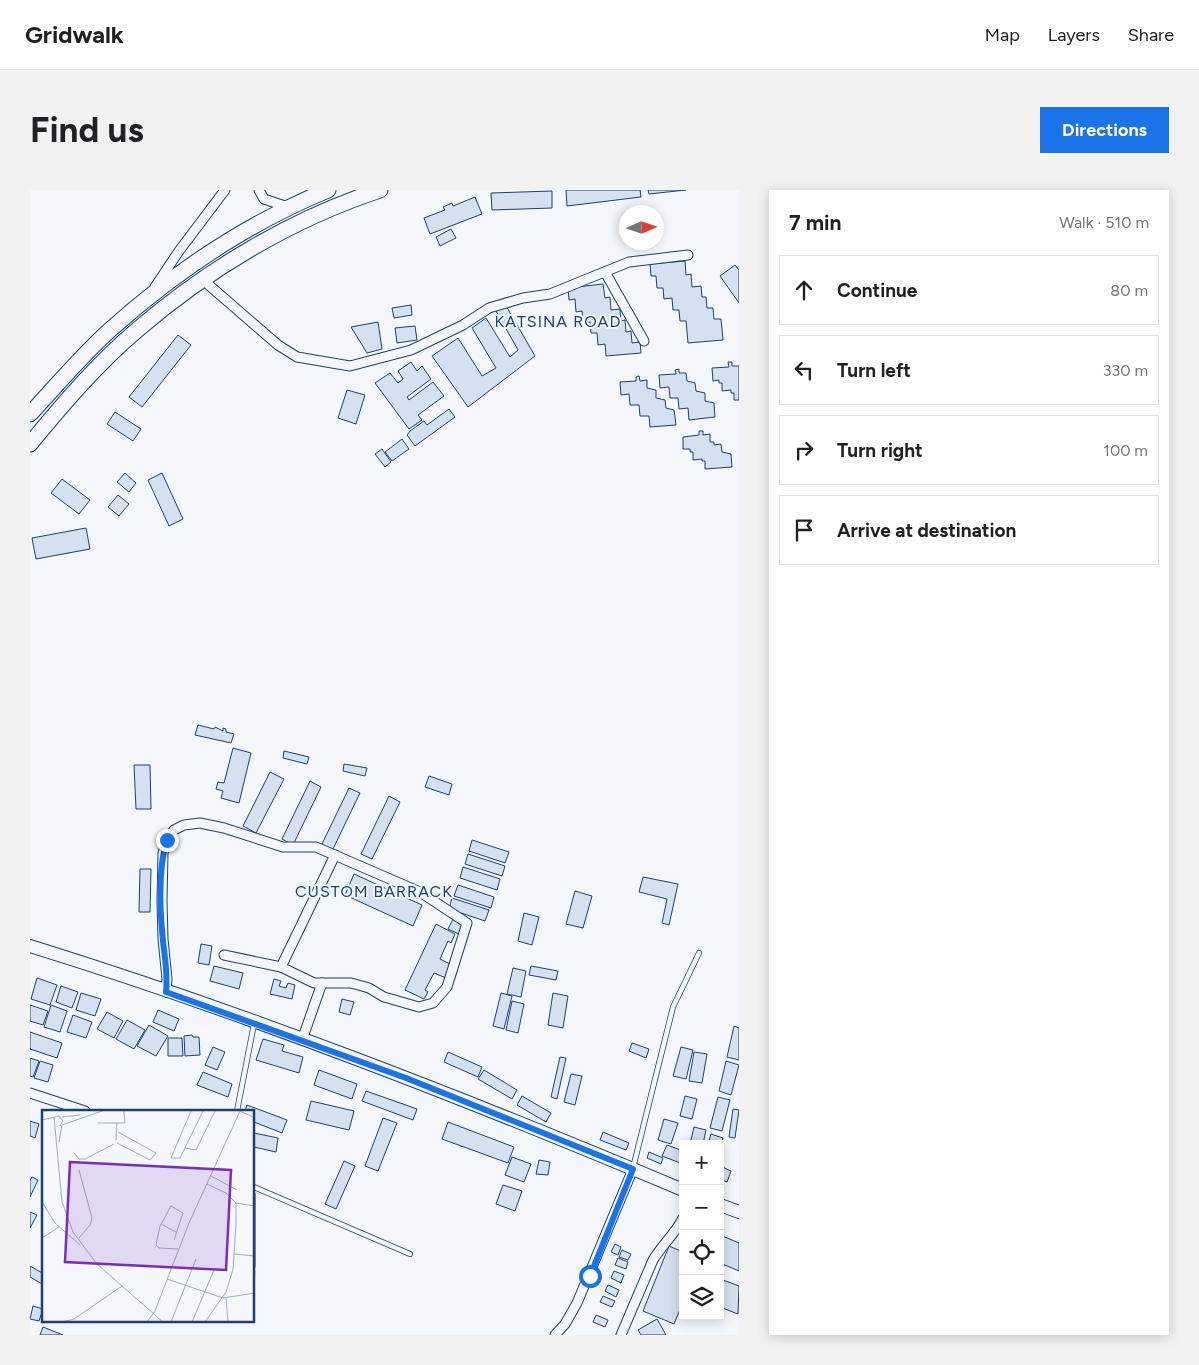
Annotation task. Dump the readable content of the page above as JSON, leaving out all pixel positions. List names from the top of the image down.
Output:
{
  "districts": ["KATSINA ROAD", "CUSTOM BARRACK"],
  "north": "right",
  "page": {
    "header": "Gridwalk",
    "nav": ["Map", "Layers", "Share"],
    "buttons": "Directions",
    "title": "Find us",
    "heading": ["7 min", "Walk · 510 m"],
    "list": [
      ["Continue", "80 m"],
      ["Turn left", "330 m"],
      ["Turn right", "100 m"],
      "Arrive at destination"
    ],
    "map_buttons": ["+", "−"]
  }
}
